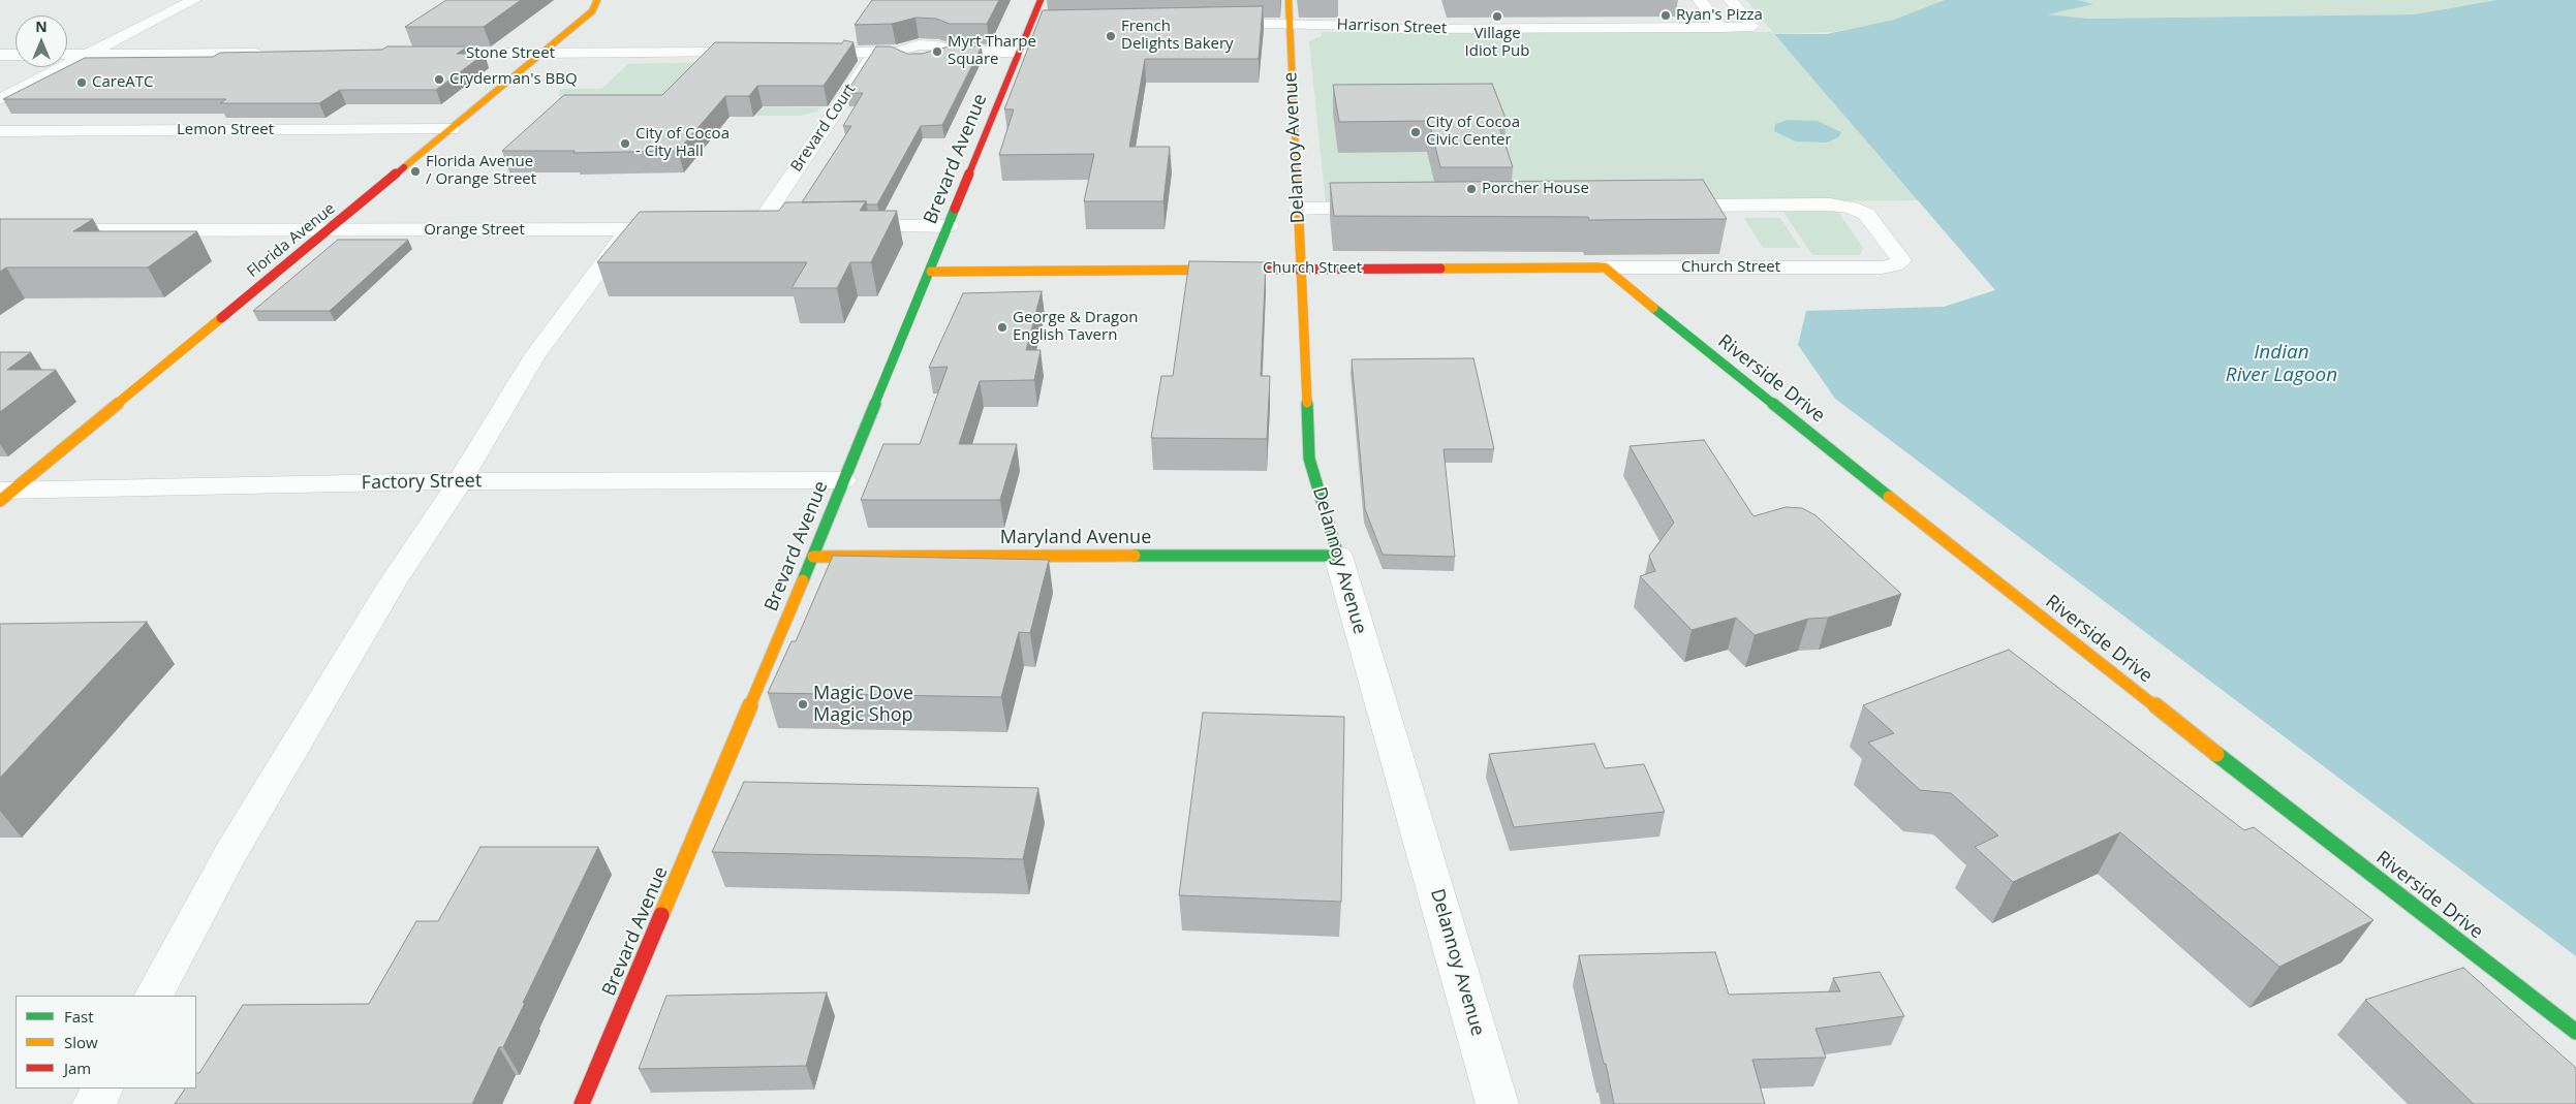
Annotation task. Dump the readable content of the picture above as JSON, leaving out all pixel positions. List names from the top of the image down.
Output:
{
  "streets": {
    "street": [
      "Harrison Street",
      "Stone Street",
      "Brevard Court",
      "Lemon Street",
      "Delannoy Avenue",
      "Brevard Avenue",
      "Orange Street",
      "Florida Avenue",
      "Church Street",
      "Riverside Drive",
      "Factory Street",
      "Maryland Avenue"
    ]
  },
  "crossings": [
    ["Harrison Street", "Delannoy Avenue"],
    ["Stone Street", "Florida Avenue"],
    ["Lemon Street", "Florida Avenue"],
    ["Delannoy Avenue", "Church Street"],
    ["Delannoy Avenue", "Maryland Avenue"],
    ["Brevard Avenue", "Church Street"],
    ["Brevard Avenue", "Factory Street"],
    ["Brevard Avenue", "Maryland Avenue"],
    ["Orange Street", "Florida Avenue"],
    ["Florida Avenue", "Factory Street"],
    ["Church Street", "Riverside Drive"]
  ],
  "water": ["Indian River Lagoon"],
  "places": [
    "Ryan's Pizza",
    "Village Idiot Pub",
    "French Delights Bakery",
    "Myrt Tharpe Square",
    "Cryderman's BBQ",
    "CareATC",
    "City of Cocoa Civic Center",
    "City of Cocoa - City Hall",
    "Florida Avenue / Orange Street",
    "Porcher House",
    "George & Dragon English Tavern",
    "Magic Dove Magic Shop"
  ],
  "legend": ["Fast", "Slow", "Jam"],
  "north": "top"
}
